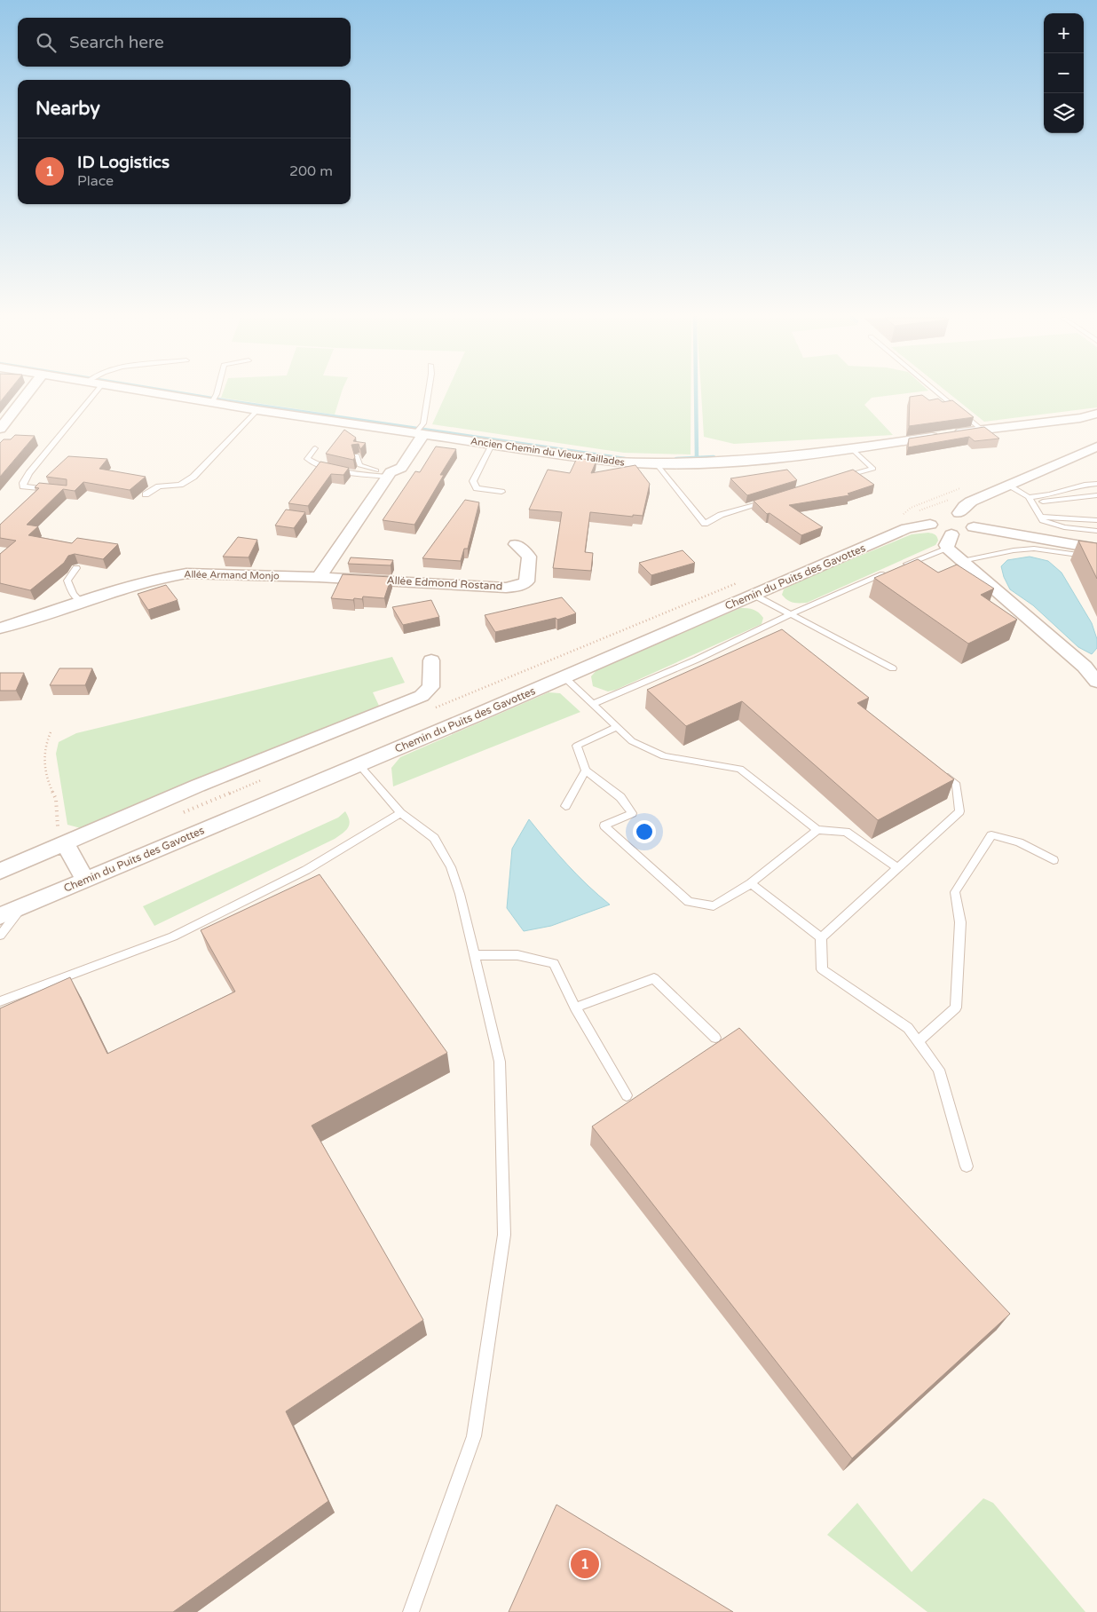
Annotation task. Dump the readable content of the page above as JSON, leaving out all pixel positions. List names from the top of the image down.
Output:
{
  "streets": {
    "street": [
      "Ancien Chemin du Vieux Taillades",
      "Allée Armand Monjo",
      "Chemin du Puits des Gavottes",
      "Allée Edmond Rostand"
    ]
  },
  "crossings": [
    ["Allée Armand Monjo", "Allée Edmond Rostand"]
  ],
  "page": {
    "map_buttons": ["+", "−"],
    "search": "Search here",
    "heading": "Nearby",
    "list": [
      {
        "mark": "1",
        "name": "ID Logistics",
        "note": "Place",
        "value": "200 m"
      }
    ],
    "pins": "1"
  }
}
